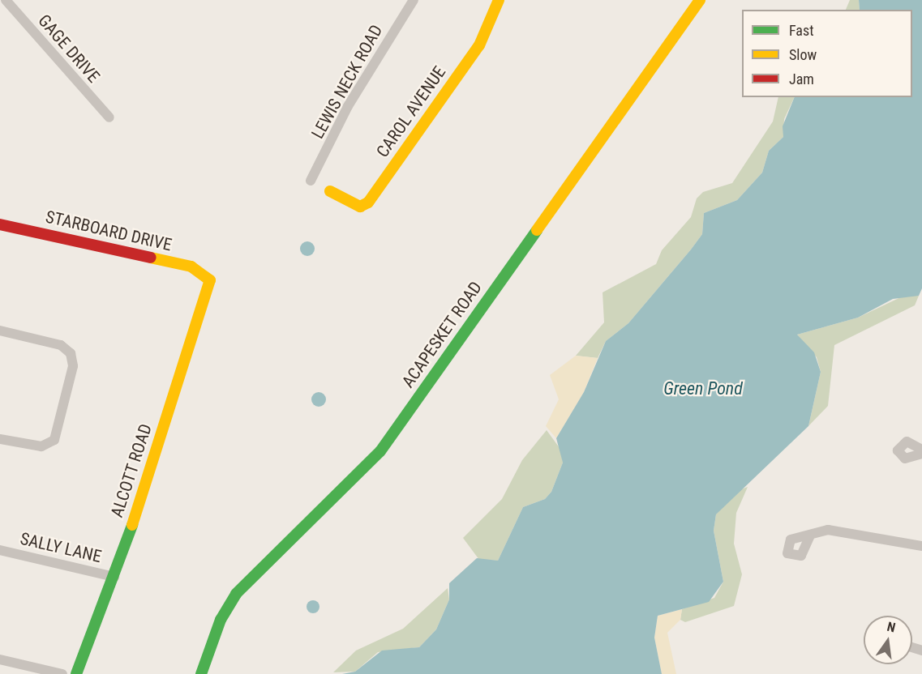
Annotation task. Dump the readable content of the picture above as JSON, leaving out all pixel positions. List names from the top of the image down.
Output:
{
  "streets": {
    "street": [
      "GAGE DRIVE",
      "LEWIS NECK ROAD",
      "CAROL AVENUE",
      "STARBOARD DRIVE",
      "ACAPESKET ROAD",
      "ALCOTT ROAD",
      "SALLY LANE"
    ]
  },
  "crossings": [
    ["STARBOARD DRIVE", "ALCOTT ROAD"],
    ["ALCOTT ROAD", "SALLY LANE"]
  ],
  "water": ["Green Pond"],
  "legend": ["Fast", "Slow", "Jam"],
  "north": "top"
}
